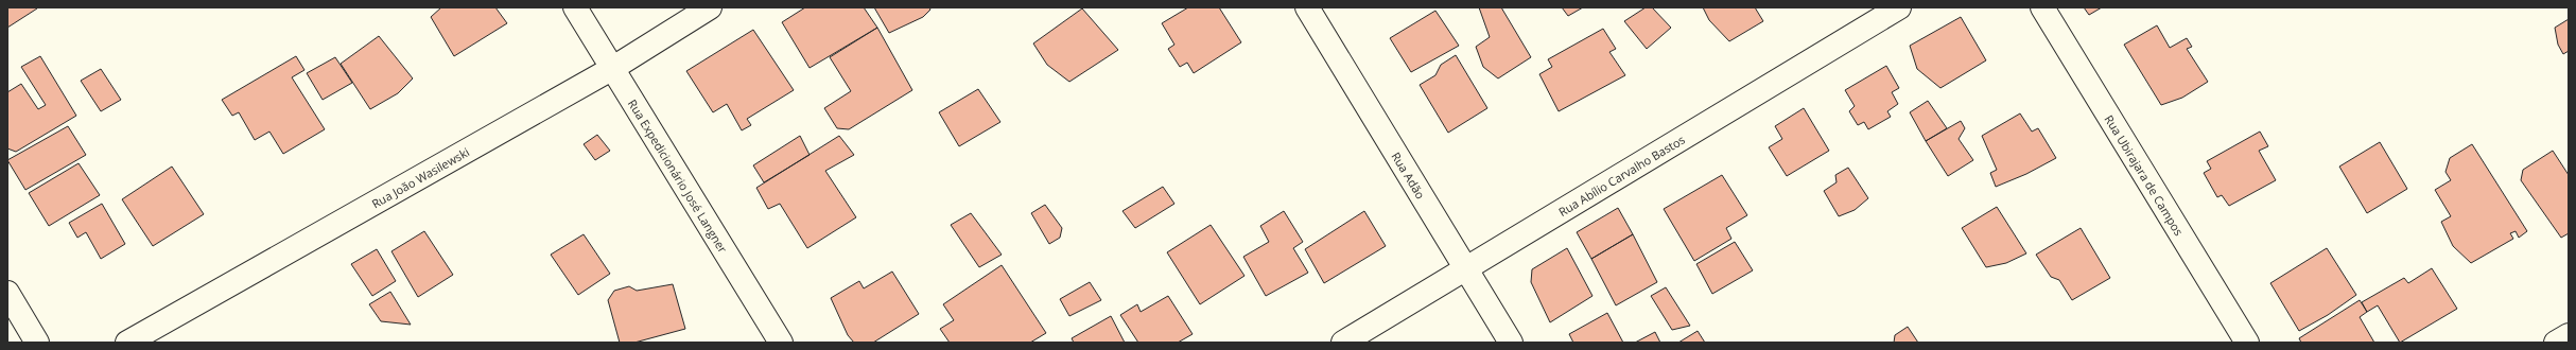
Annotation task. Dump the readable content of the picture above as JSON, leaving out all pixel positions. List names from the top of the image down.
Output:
{
  "streets": {
    "street": [
      "Rua Expedicionário José Langner",
      "Rua Adão",
      "Rua Abílio Carvalho Bastos",
      "Rua Ubirajara de Campos",
      "Rua João Wasilewski"
    ]
  },
  "crossings": [
    ["Rua Expedicionário José Langner", "Rua João Wasilewski"],
    ["Rua Adão", "Rua Abílio Carvalho Bastos"]
  ]
}
